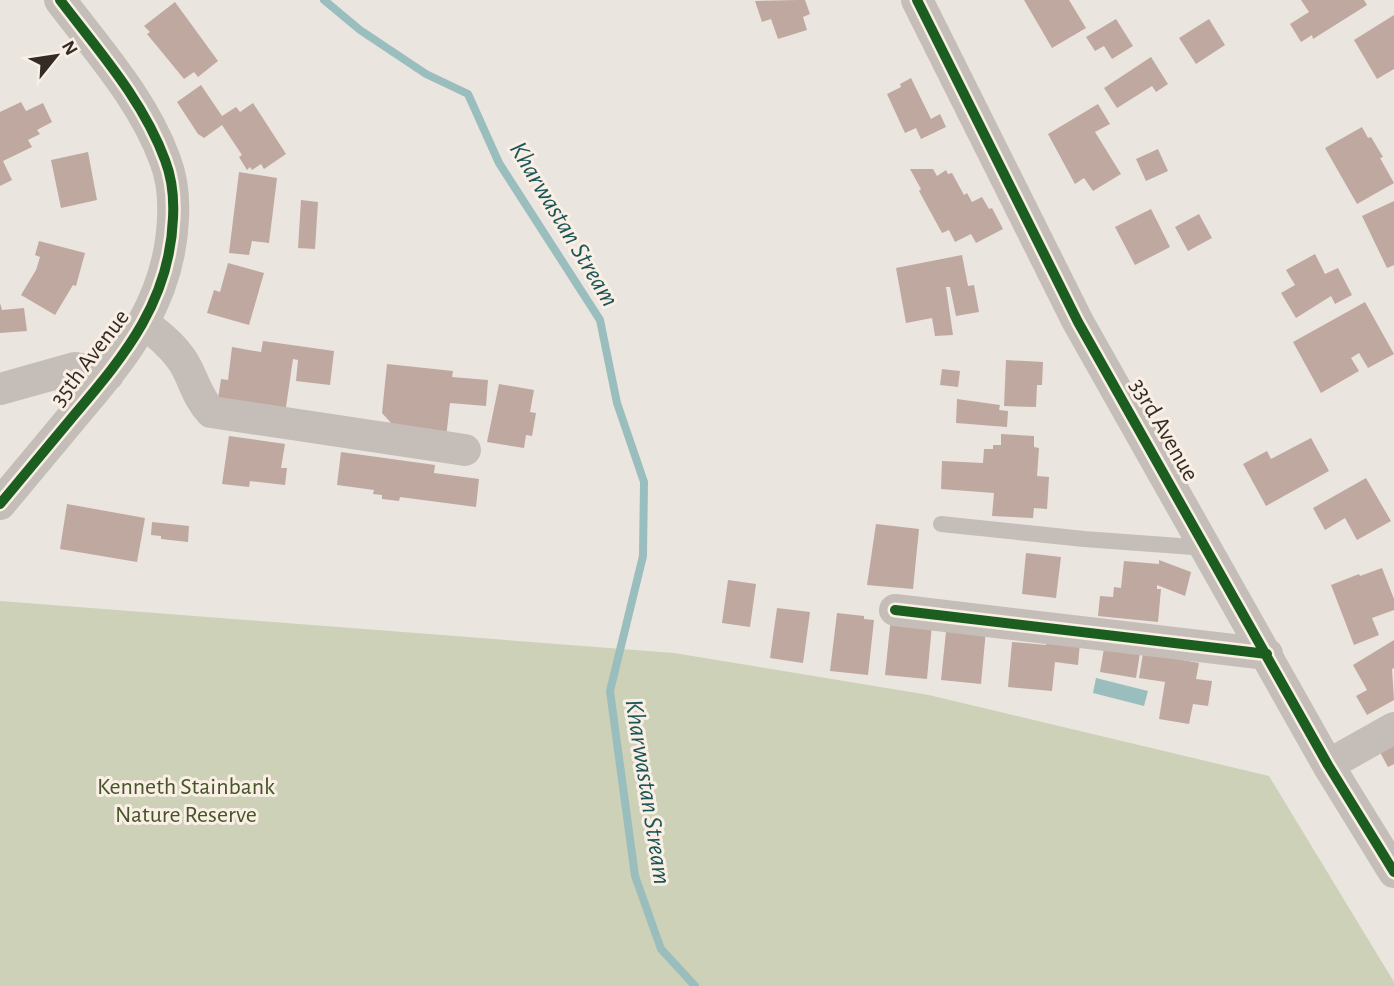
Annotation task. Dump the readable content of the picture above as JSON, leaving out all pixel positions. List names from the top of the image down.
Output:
{
  "streets": {
    "street": ["35th Avenue", "33rd Avenue"]
  },
  "water": ["Kharwastan Stream"],
  "parks": ["Kenneth Stainbank Nature Reserve"],
  "north": "top right"
}
